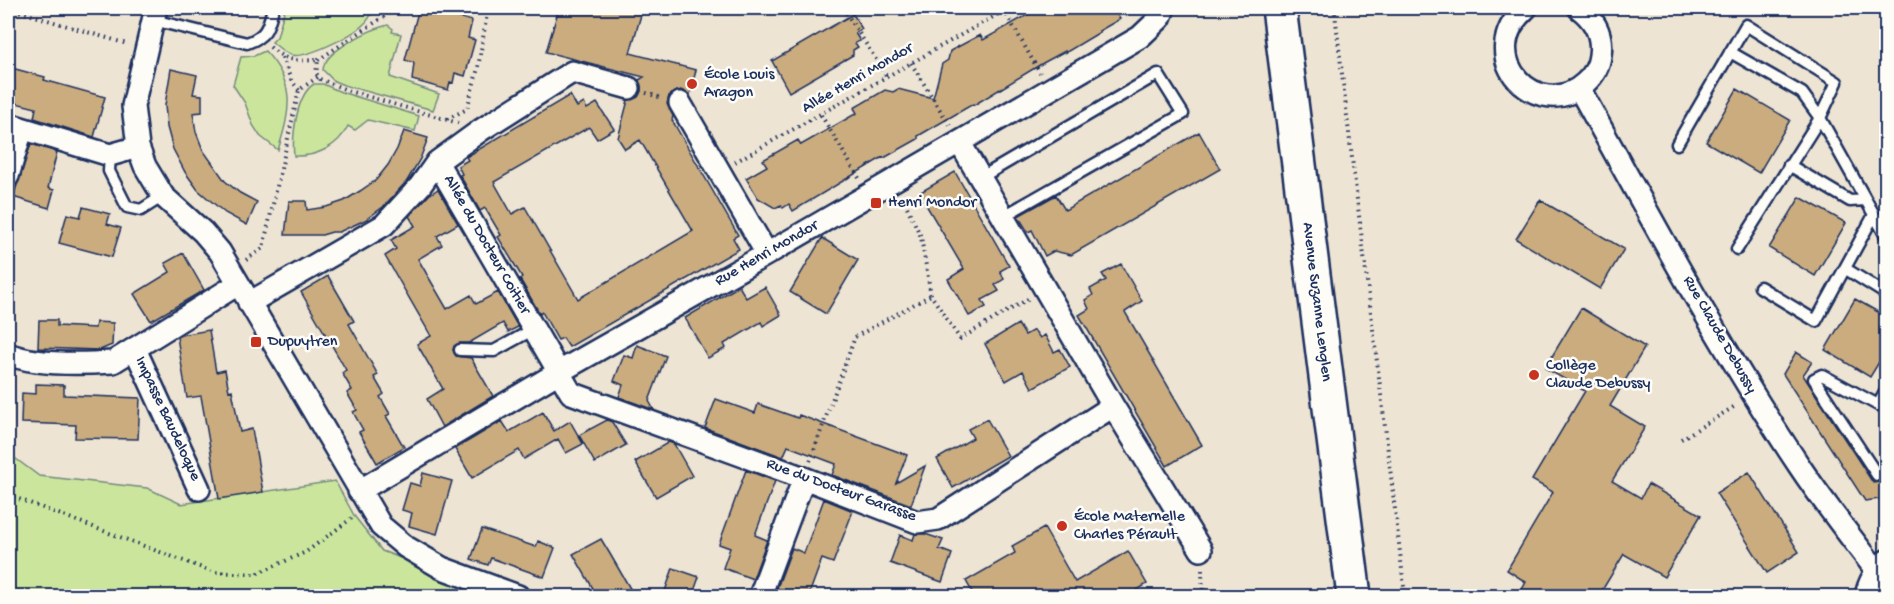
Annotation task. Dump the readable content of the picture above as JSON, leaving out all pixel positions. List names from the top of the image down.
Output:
{
  "streets": {
    "main road": ["Avenue Suzanne Lenglen"],
    "street": [
      "Allée du Docteur Coitier",
      "Rue Henri Mondor",
      "Rue Claude Debussy",
      "Impasse Baudeloque",
      "Rue du Docteur Garasse"
    ],
    "path": ["Allée Henri Mondor"]
  },
  "crossings": [
    ["Allée du Docteur Coitier", "Rue Henri Mondor"],
    ["Allée du Docteur Coitier", "Rue du Docteur Garasse"],
    ["Rue Henri Mondor", "Rue du Docteur Garasse"]
  ],
  "places": {
    "other": ["École Louis Aragon", "Collège Claude Debussy", "École Maternelle Charles Pérault"],
    "transit": ["Henri Mondor", "Dupuytren"]
  }
}
